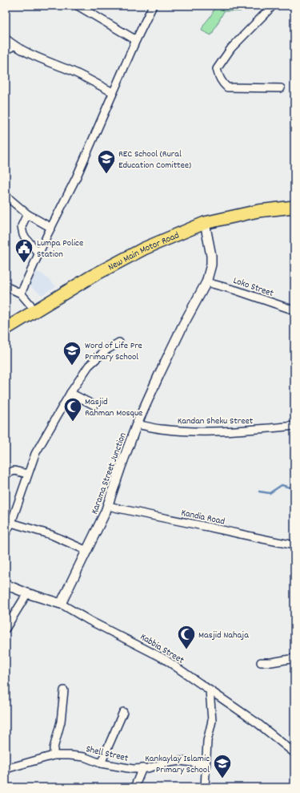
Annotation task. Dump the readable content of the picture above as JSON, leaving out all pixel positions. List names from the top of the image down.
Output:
{
  "streets": {
    "highway": ["New Main Motor Road"],
    "street": [
      "Loko Street",
      "Kandan Sheku Street",
      "Karama Street Junction",
      "Kandia Road",
      "Kabbia Street",
      "Shell Street"
    ]
  },
  "crossings": [
    ["New Main Motor Road", "Karama Street Junction"],
    ["Loko Street", "Karama Street Junction"],
    ["Kandan Sheku Street", "Karama Street Junction"],
    ["Karama Street Junction", "Kandia Road"],
    ["Karama Street Junction", "Kabbia Street"]
  ],
  "places": {
    "school or university": ["REC School (Rural Education Comittee)", "Word of Life Pre Primary School", "Kankaylay Islamic Primary School"],
    "public building": ["Lumpa Police Station"],
    "mosque": ["Masjid Rahman Mosque", "Masjid Nahaja"]
  }
}
